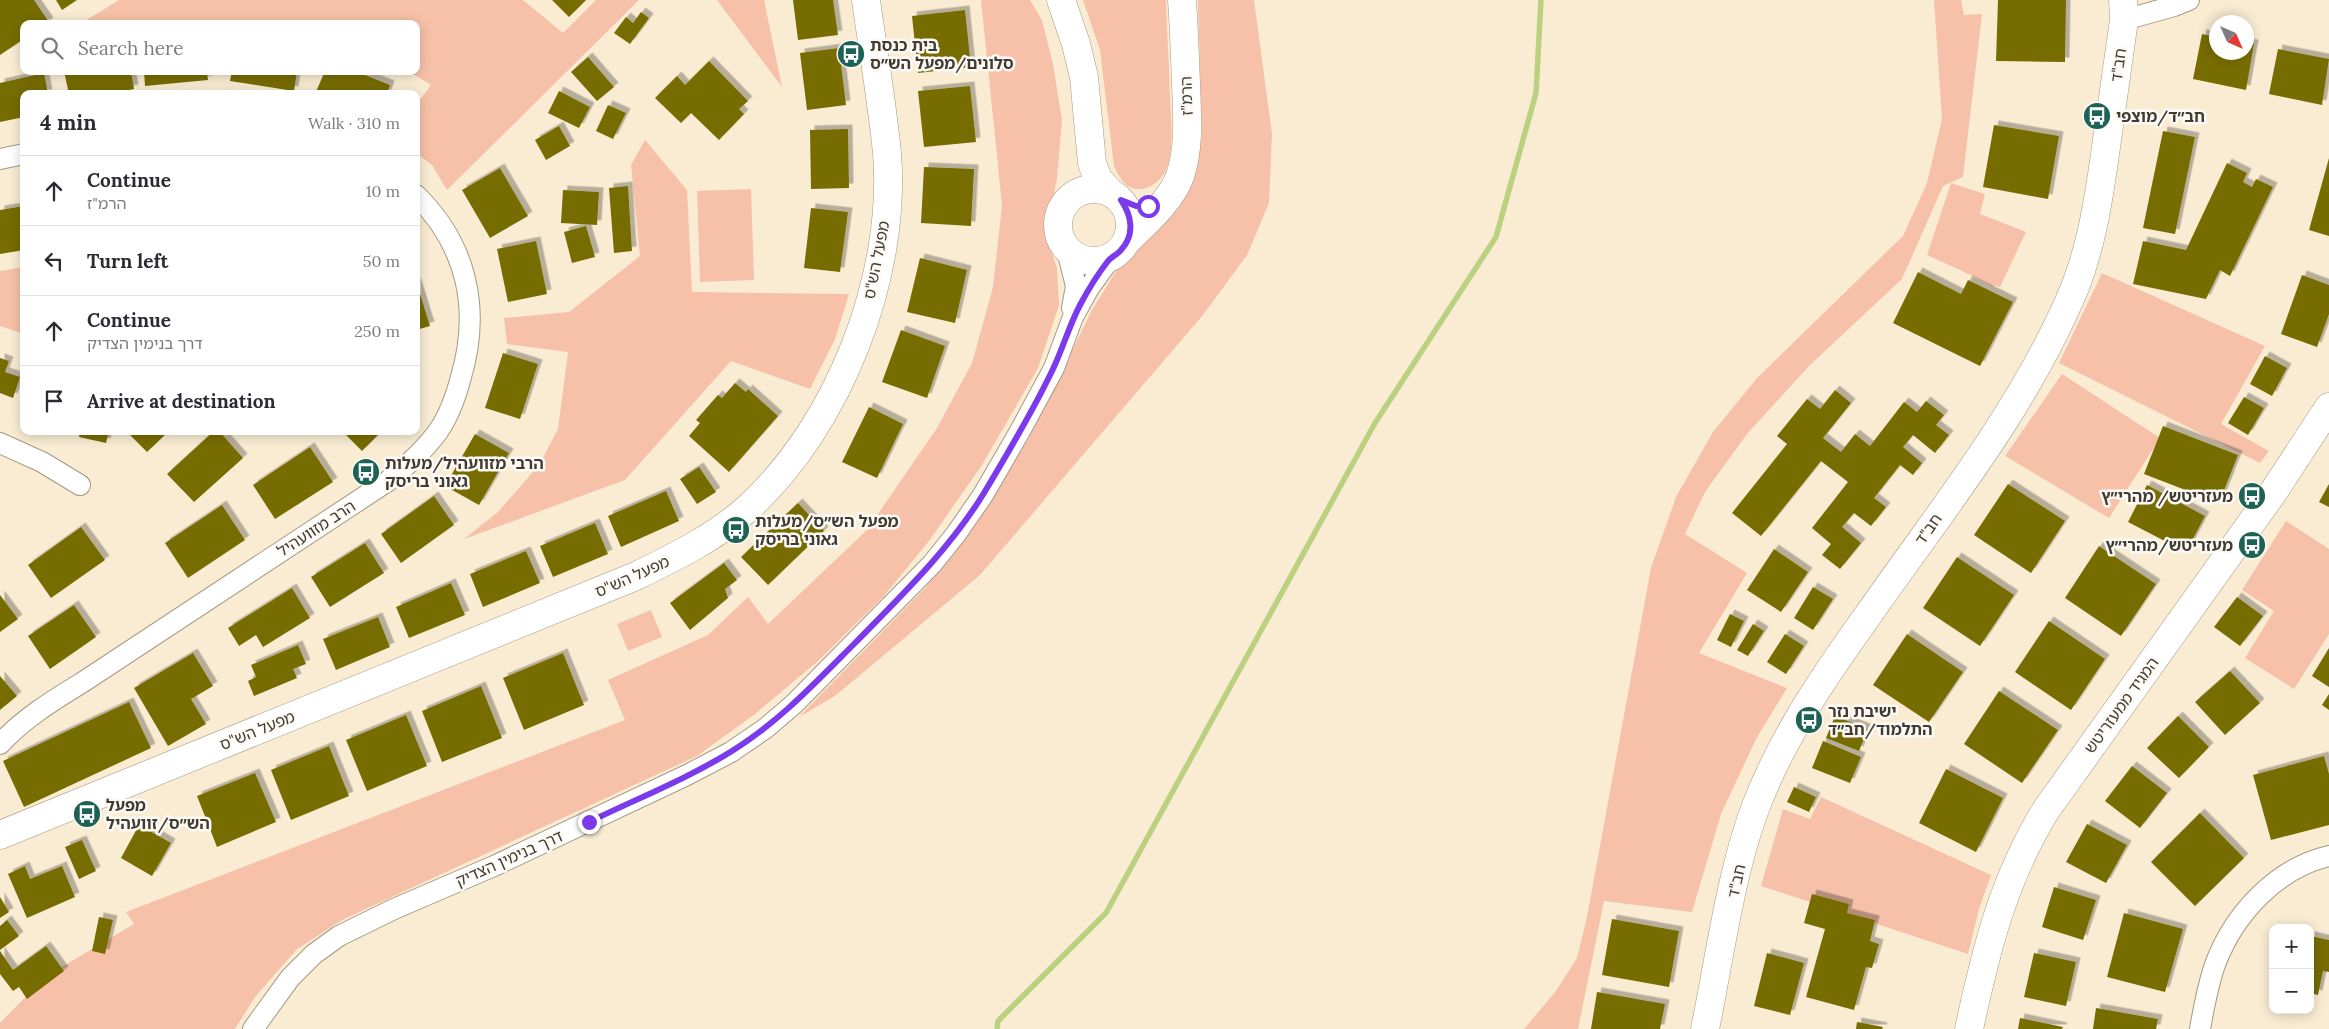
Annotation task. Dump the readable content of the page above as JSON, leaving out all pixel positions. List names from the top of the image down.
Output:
{
  "streets": {
    "street": [
      "חב\"ד",
      "הרמ\"ז",
      "מפעל הש\"ס",
      "הרב מזוועהיל",
      "המגיד ממעזריטש",
      "דרך בנימין הצדיק"
    ]
  },
  "places": {
    "bus stop": [
      "בית כנסת סלונים/מפעל הש״ס",
      "חב״ד/מוצפי",
      "הרבי מזוועהיל/מעלות גאוני בריסק",
      "מעזריטש/ מהרי״ץ",
      "מפעל הש״ס/מעלות גאוני בריסק",
      "מעזריטש/מהרי״ץ",
      "ישיבת נזר התלמוד/חב״ד",
      "מפעל הש״ס/זוועהיל"
    ]
  },
  "north": "bottom right",
  "page": {
    "search": "Search here",
    "heading": ["4 min", "Walk · 310 m"],
    "list": [
      ["Continue", "הרמ\"ז", "10 m"],
      ["Turn left", "50 m"],
      ["Continue", "דרך בנימין הצדיק", "250 m"],
      "Arrive at destination"
    ],
    "map_buttons": ["+", "−"]
  }
}
